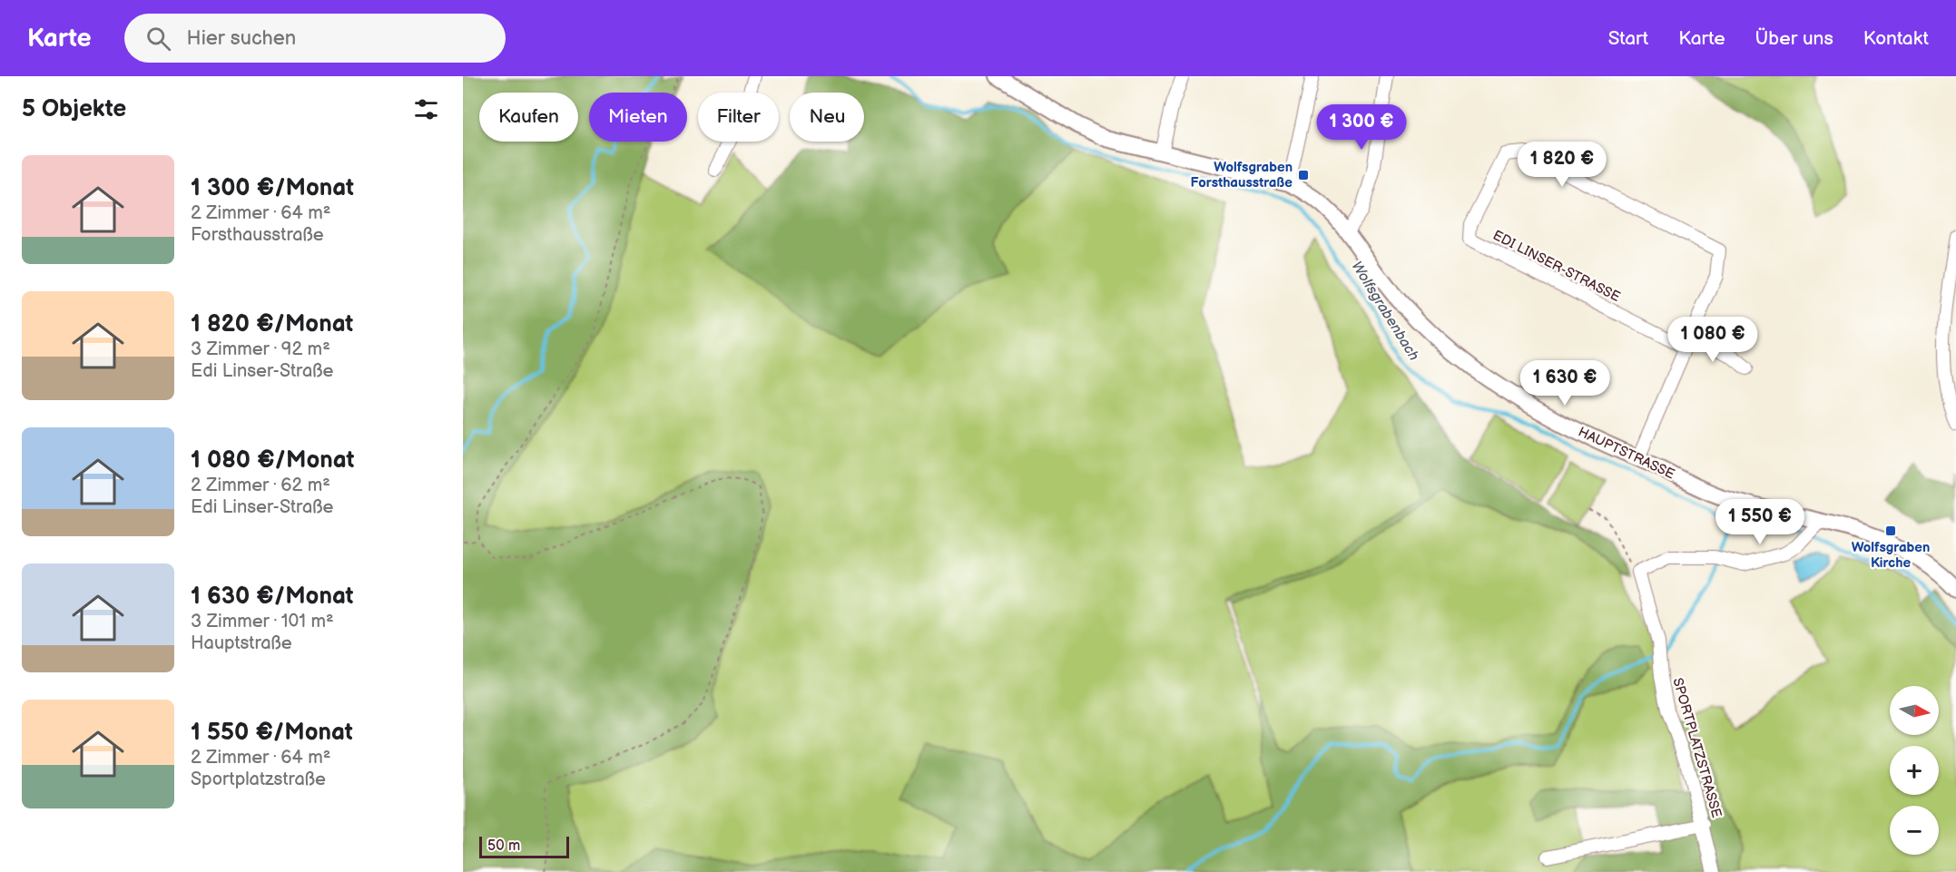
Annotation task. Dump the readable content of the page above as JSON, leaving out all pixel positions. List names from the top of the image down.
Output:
{
  "streets": {
    "main road": ["HAUPTSTRASSE"],
    "street": ["EDI LINSER-STRASSE", "SPORTPLATZSTRASSE"]
  },
  "crossings": [
    ["EDI LINSER-STRASSE", "HAUPTSTRASSE"]
  ],
  "water": ["Wolfsgrabenbach"],
  "places": {
    "transit": ["Wolfsgraben Forsthausstraße", "Wolfsgraben Kirche"]
  },
  "scale_bar": "50 m",
  "north": "right",
  "page": {
    "header": "Karte",
    "search": "Hier suchen",
    "nav": [
      "Start",
      "Karte",
      "Über uns",
      "Kontakt"
    ],
    "heading": "5 Objekte",
    "chip": [
      "Kaufen",
      "Mieten",
      "Filter",
      "Neu"
    ],
    "price": [
      "1 300 €",
      "1 820 €",
      "1 080 €",
      "1 630 €",
      "1 550 €"
    ],
    "list": [
      {
        "name": "1 300 €/Monat",
        "note": "2 Zimmer · 64 m² · Forsthausstraße"
      },
      {
        "name": "1 820 €/Monat",
        "note": "3 Zimmer · 92 m² · Edi Linser-Straße"
      },
      {
        "name": "1 080 €/Monat",
        "note": "2 Zimmer · 62 m² · Edi Linser-Straße"
      },
      {
        "name": "1 630 €/Monat",
        "note": "3 Zimmer · 101 m² · Hauptstraße"
      },
      {
        "name": "1 550 €/Monat",
        "note": "2 Zimmer · 64 m² · Sportplatzstraße"
      }
    ],
    "map_buttons": ["+", "−"],
    "scale": "50 m"
  }
}
